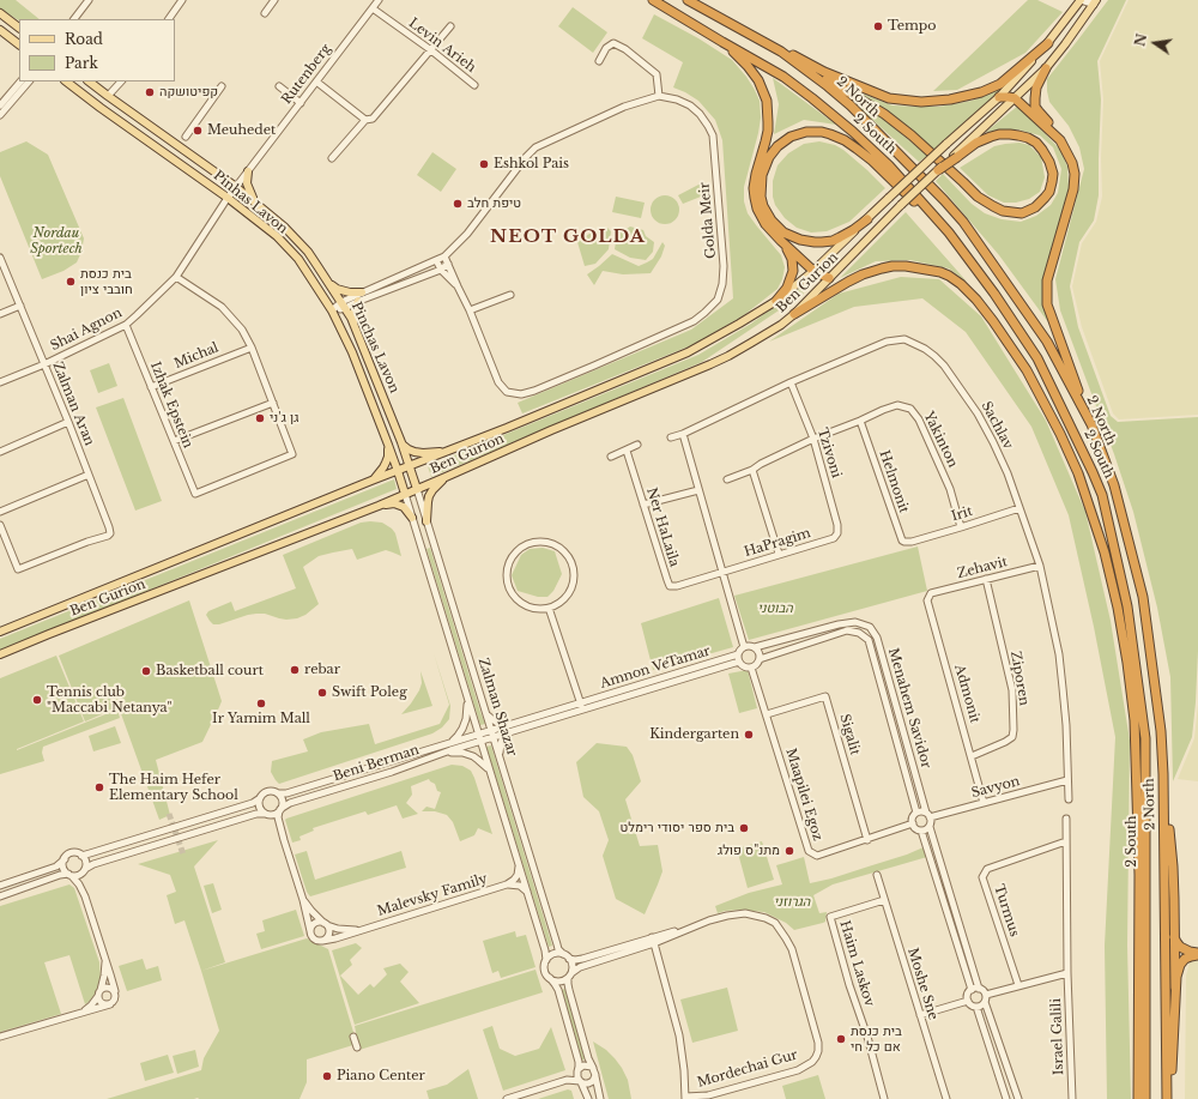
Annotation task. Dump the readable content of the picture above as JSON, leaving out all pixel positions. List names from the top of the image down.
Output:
{
  "streets": {
    "highway": ["2 North", "2 South"],
    "main road": [
      "Pinhas Lavon",
      "Ben Gurion",
      "Pinchas Lavon",
      "Zalman Shazar"
    ],
    "street": [
      "Levin Arieh",
      "Rutenberg",
      "Golda Meir",
      "Shai Agnon",
      "Michal",
      "Zalman Aran",
      "Izhak Epstein",
      "Sachlav",
      "Yakinton",
      "Tzivoni",
      "Helmonit",
      "Irit",
      "Ner HaLaila",
      "HaPragim",
      "Zehavit",
      "Amnon VeTamar",
      "Ziporen",
      "Admonit",
      "Menahem Savidor",
      "Sigalit",
      "Beni Berman",
      "Savyon",
      "Maapilei Egoz",
      "Malevsky Family",
      "Turmus",
      "Haim Laskov",
      "Moshe Sne",
      "Israel Galili",
      "Mordechai Gur"
    ]
  },
  "crossings": [
    ["Levin Arieh", "Rutenberg"],
    ["Rutenberg", "Pinhas Lavon"],
    ["Rutenberg", "Shai Agnon"],
    ["Rutenberg", "Pinchas Lavon"],
    ["Pinhas Lavon", "Ben Gurion"],
    ["Pinhas Lavon", "Shai Agnon"],
    ["Pinhas Lavon", "Pinchas Lavon"],
    ["Pinhas Lavon", "Zalman Shazar"],
    ["Ben Gurion", "Zalman Shazar"],
    ["Shai Agnon", "Pinchas Lavon"],
    ["Shai Agnon", "Zalman Aran"],
    ["Shai Agnon", "Izhak Epstein"],
    ["Michal", "Izhak Epstein"],
    ["Sachlav", "Tzivoni"],
    ["Sachlav", "Irit"],
    ["Sachlav", "Zehavit"],
    ["Sachlav", "Savyon"],
    ["Yakinton", "Tzivoni"],
    ["Yakinton", "Helmonit"],
    ["Yakinton", "Irit"],
    ["Tzivoni", "HaPragim"],
    ["Helmonit", "Irit"],
    ["Ner HaLaila", "HaPragim"],
    ["Zehavit", "Ziporen"],
    ["Zehavit", "Admonit"],
    ["Amnon VeTamar", "Zalman Shazar"],
    ["Amnon VeTamar", "Menahem Savidor"],
    ["Amnon VeTamar", "Beni Berman"],
    ["Amnon VeTamar", "Maapilei Egoz"],
    ["Ziporen", "Admonit"],
    ["Admonit", "Savyon"],
    ["Zalman Shazar", "Beni Berman"],
    ["Zalman Shazar", "Malevsky Family"],
    ["Zalman Shazar", "Mordechai Gur"],
    ["Menahem Savidor", "Savyon"],
    ["Menahem Savidor", "Maapilei Egoz"],
    ["Sigalit", "Maapilei Egoz"],
    ["Savyon", "Maapilei Egoz"],
    ["Turmus", "Israel Galili"],
    ["Haim Laskov", "Moshe Sne"]
  ],
  "districts": ["NEOT GOLDA"],
  "parks": ["Nordau Sportech", "הבוטני", "הגרוזני"],
  "places": [
    "Tempo",
    "קפיטושקה",
    "Meuhedet",
    "Eshkol Pais",
    "טיפת חלב",
    "בית כנסת חובבי ציון",
    "גן ג'ני",
    "rebar",
    "Basketball court",
    "Swift Poleg",
    "Tennis club \"Maccabi Netanya\"",
    "Ir Yamim Mall",
    "Kindergarten",
    "The Haim Hefer Elementary School",
    "בית ספר יסודי רימלט",
    "מתנ\"ס פולג",
    "בית כנסת אם כל חי",
    "Piano Center"
  ],
  "legend": ["Road", "Park"],
  "north": "left"
}
